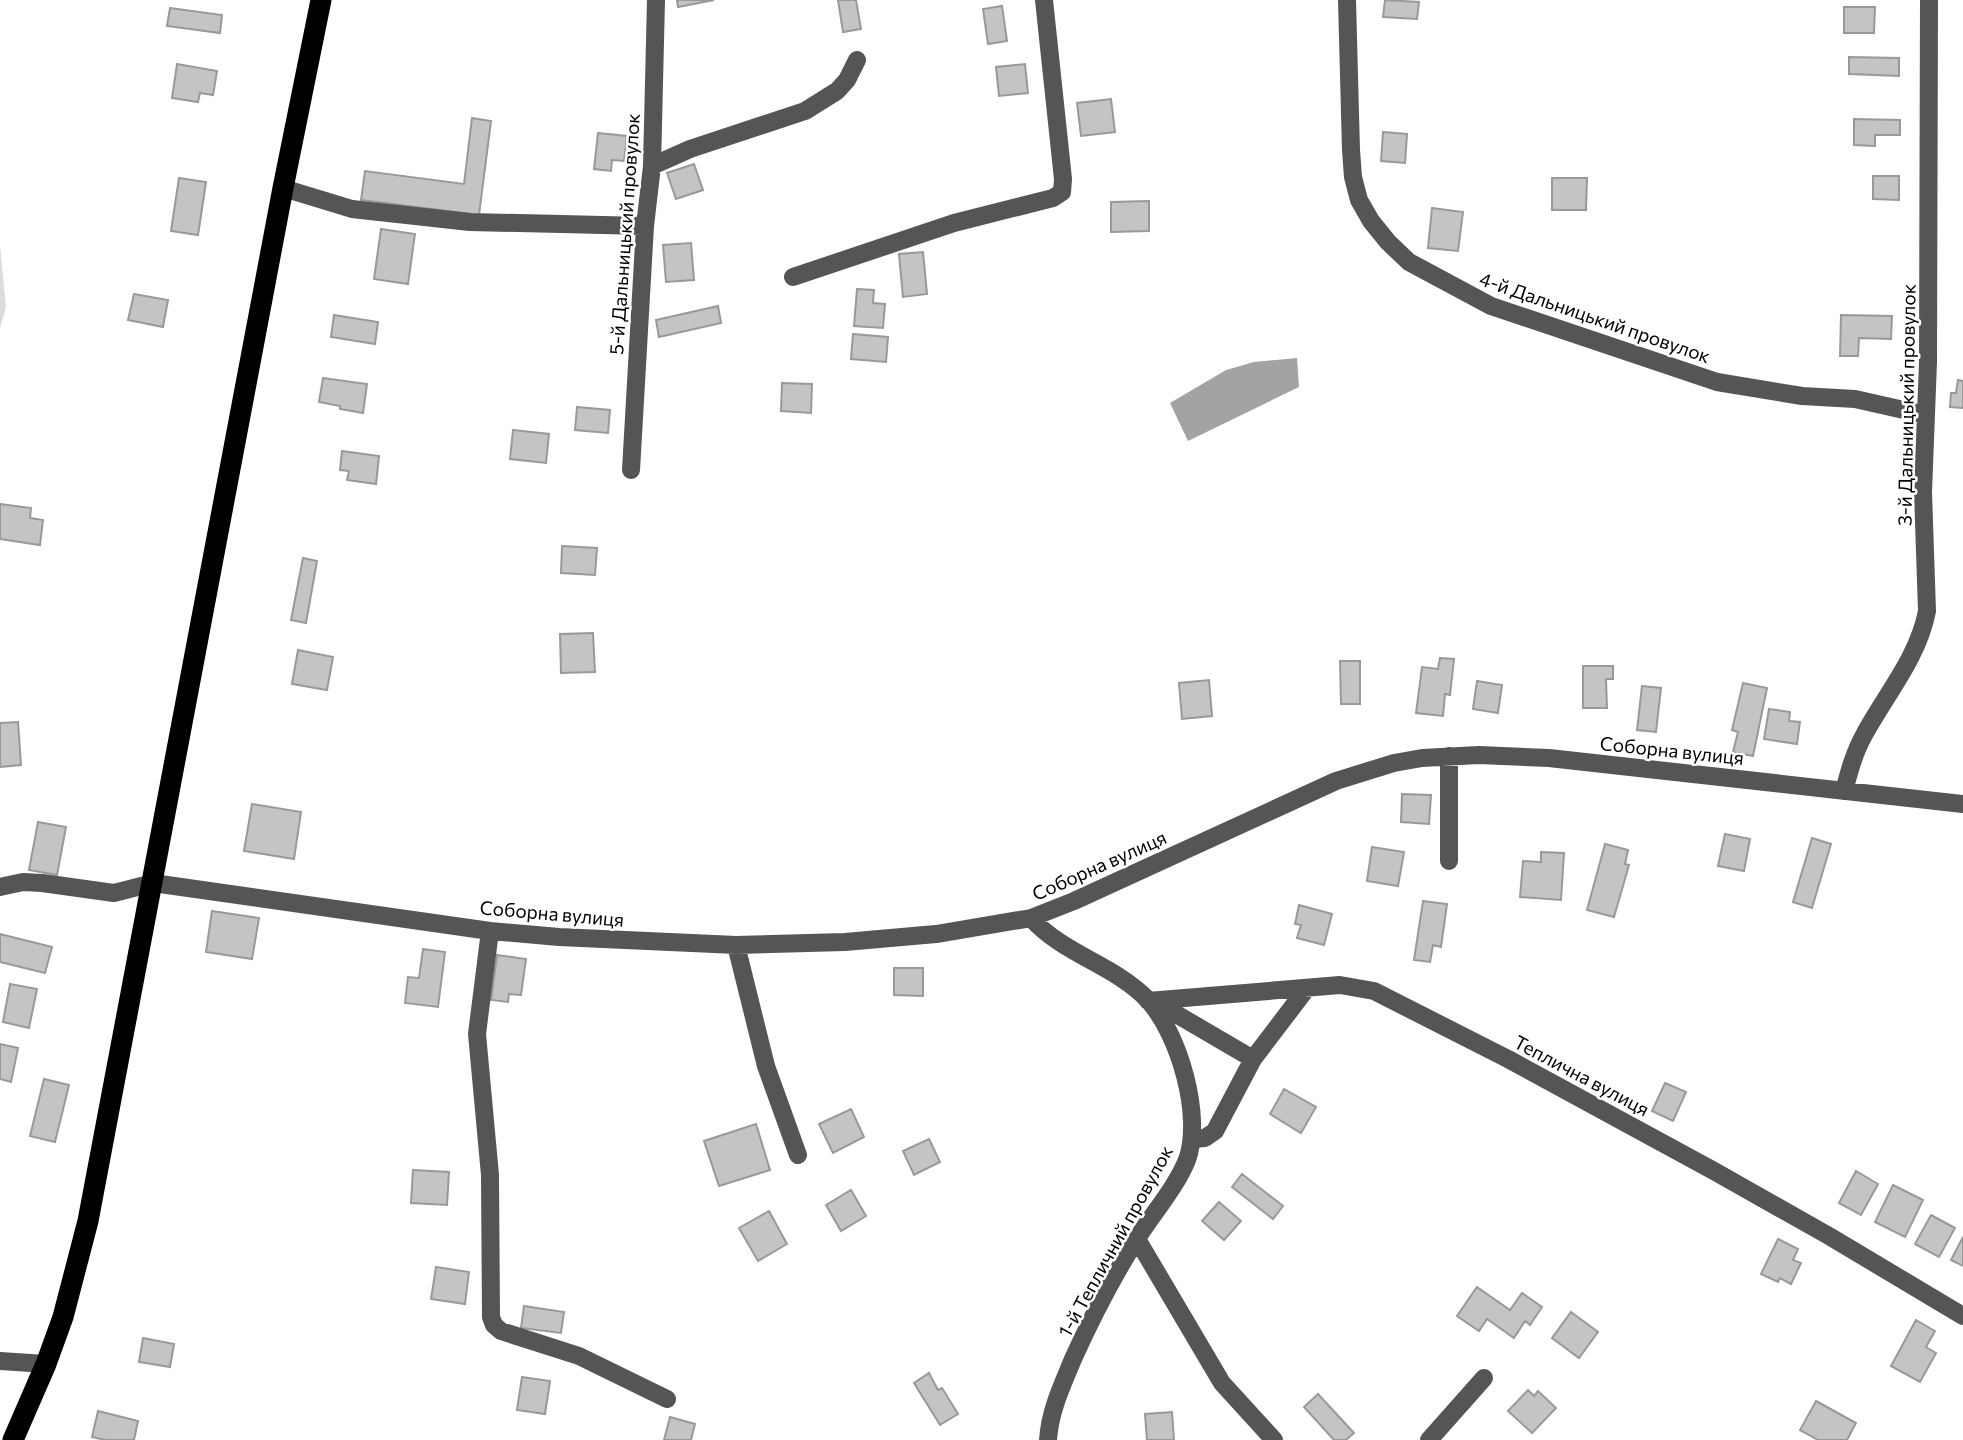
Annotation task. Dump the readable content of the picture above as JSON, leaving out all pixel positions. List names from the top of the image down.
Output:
{
  "streets": {
    "street": [
      "5-й Дальницький провулок",
      "4-й Дальницький провулок",
      "3-й Дальницький провулок",
      "Соборна вулиця",
      "Теплична вулиця",
      "1-й Тепличний провулок"
    ]
  },
  "crossings": [
    ["4-й Дальницький провулок", "3-й Дальницький провулок"],
    ["3-й Дальницький провулок", "Соборна вулиця"],
    ["Соборна вулиця", "1-й Тепличний провулок"],
    ["Теплична вулиця", "1-й Тепличний провулок"]
  ]
}
